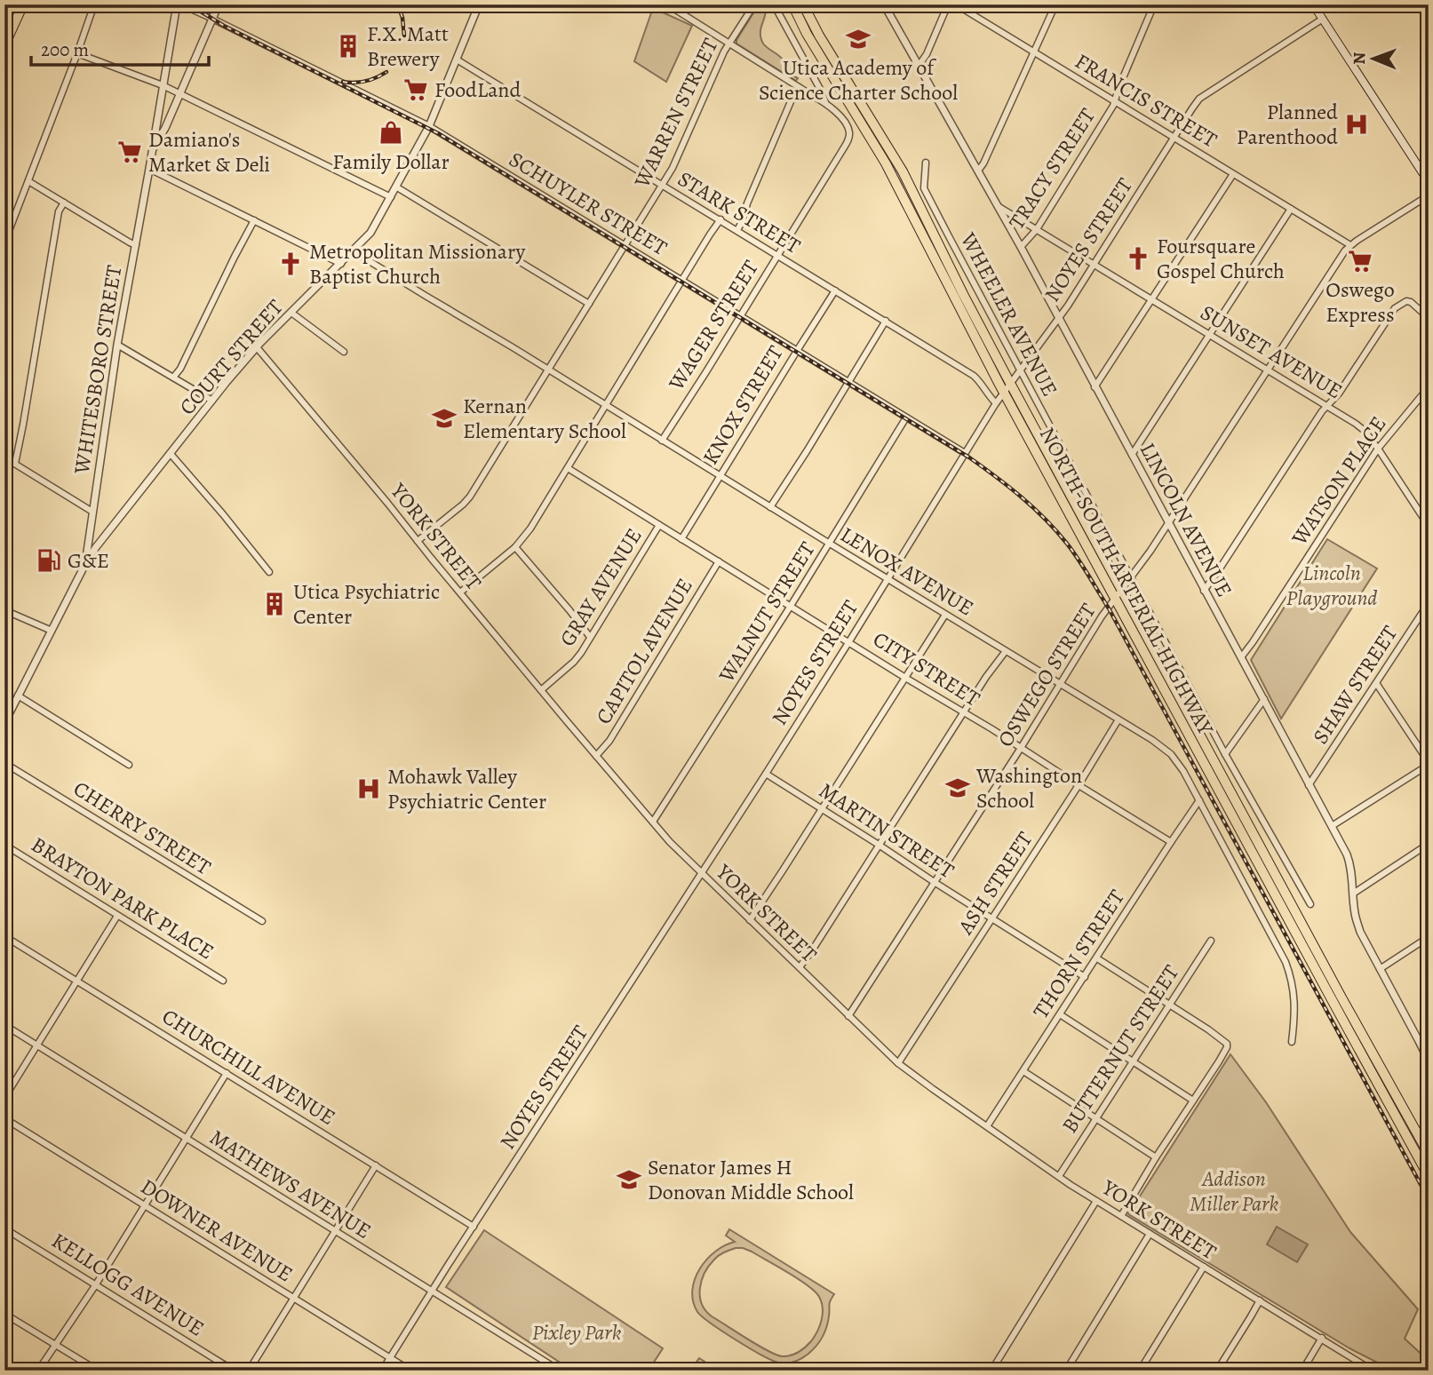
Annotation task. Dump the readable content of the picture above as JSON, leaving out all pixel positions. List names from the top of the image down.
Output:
{
  "streets": {
    "main road": ["NORTH-SOUTH ARTERIAL HIGHWAY"],
    "street": [
      "FRANCIS STREET",
      "WARREN STREET",
      "TRACY STREET",
      "SCHUYLER STREET",
      "STARK STREET",
      "NOYES STREET",
      "WHEELER AVENUE",
      "WAGER STREET",
      "SUNSET AVENUE",
      "COURT STREET",
      "WHITESBORO STREET",
      "KNOX STREET",
      "WATSON PLACE",
      "LINCOLN AVENUE",
      "YORK STREET",
      "LENOX AVENUE",
      "GRAY AVENUE",
      "WALNUT STREET",
      "CAPITOL AVENUE",
      "CITY STREET",
      "OSWEGO STREET",
      "SHAW STREET",
      "CHERRY STREET",
      "MARTIN STREET",
      "ASH STREET",
      "BRAYTON PARK PLACE",
      "THORN STREET",
      "BUTTERNUT STREET",
      "CHURCHILL AVENUE",
      "MATHEWS AVENUE",
      "DOWNER AVENUE",
      "KELLOGG AVENUE"
    ]
  },
  "crossings": [
    ["FRANCIS STREET", "TRACY STREET"],
    ["FRANCIS STREET", "NOYES STREET"],
    ["FRANCIS STREET", "OSWEGO STREET"],
    ["WARREN STREET", "SCHUYLER STREET"],
    ["WARREN STREET", "STARK STREET"],
    ["WARREN STREET", "YORK STREET"],
    ["WARREN STREET", "LENOX AVENUE"],
    ["TRACY STREET", "SUNSET AVENUE"],
    ["TRACY STREET", "LINCOLN AVENUE"],
    ["SCHUYLER STREET", "NOYES STREET"],
    ["SCHUYLER STREET", "WAGER STREET"],
    ["SCHUYLER STREET", "COURT STREET"],
    ["SCHUYLER STREET", "WHITESBORO STREET"],
    ["SCHUYLER STREET", "KNOX STREET"],
    ["SCHUYLER STREET", "WALNUT STREET"],
    ["STARK STREET", "NOYES STREET"],
    ["STARK STREET", "WAGER STREET"],
    ["STARK STREET", "COURT STREET"],
    ["STARK STREET", "KNOX STREET"],
    ["NOYES STREET", "WHEELER AVENUE"],
    ["NOYES STREET", "SUNSET AVENUE"],
    ["NOYES STREET", "LINCOLN AVENUE"],
    ["NOYES STREET", "YORK STREET"],
    ["NOYES STREET", "LENOX AVENUE"],
    ["NOYES STREET", "NORTH-SOUTH ARTERIAL HIGHWAY"],
    ["NOYES STREET", "CITY STREET"],
    ["NOYES STREET", "MARTIN STREET"],
    ["NOYES STREET", "CHURCHILL AVENUE"],
    ["NOYES STREET", "MATHEWS AVENUE"],
    ["NOYES STREET", "DOWNER AVENUE"],
    ["WHEELER AVENUE", "OSWEGO STREET"],
    ["WAGER STREET", "LENOX AVENUE"],
    ["SUNSET AVENUE", "WATSON PLACE"],
    ["SUNSET AVENUE", "LINCOLN AVENUE"],
    ["SUNSET AVENUE", "OSWEGO STREET"],
    ["COURT STREET", "WHITESBORO STREET"],
    ["COURT STREET", "YORK STREET"],
    ["COURT STREET", "LENOX AVENUE"],
    ["KNOX STREET", "LENOX AVENUE"],
    ["KNOX STREET", "CITY STREET"],
    ["WATSON PLACE", "LINCOLN AVENUE"],
    ["LINCOLN AVENUE", "OSWEGO STREET"],
    ["LINCOLN AVENUE", "SHAW STREET"],
    ["YORK STREET", "GRAY AVENUE"],
    ["YORK STREET", "WALNUT STREET"],
    ["YORK STREET", "CAPITOL AVENUE"],
    ["YORK STREET", "OSWEGO STREET"],
    ["YORK STREET", "ASH STREET"],
    ["YORK STREET", "THORN STREET"],
    ["YORK STREET", "BUTTERNUT STREET"],
    ["LENOX AVENUE", "WALNUT STREET"],
    ["LENOX AVENUE", "OSWEGO STREET"],
    ["LENOX AVENUE", "ASH STREET"],
    ["LENOX AVENUE", "THORN STREET"],
    ["NORTH-SOUTH ARTERIAL HIGHWAY", "OSWEGO STREET"],
    ["GRAY AVENUE", "CITY STREET"],
    ["WALNUT STREET", "CITY STREET"],
    ["CAPITOL AVENUE", "CITY STREET"],
    ["CITY STREET", "OSWEGO STREET"],
    ["CITY STREET", "ASH STREET"],
    ["CITY STREET", "THORN STREET"],
    ["OSWEGO STREET", "MARTIN STREET"],
    ["MARTIN STREET", "ASH STREET"],
    ["MARTIN STREET", "THORN STREET"]
  ],
  "parks": ["Lincoln Playground", "Addison Miller Park", "Pixley Park"],
  "places": {
    "school or university": [
      "Utica Academy of Science Charter School",
      "Kernan Elementary School",
      "Washington School",
      "Senator James H Donovan Middle School"
    ],
    "building": ["F.X. Matt Brewery", "Utica Psychiatric Center"],
    "supermarket": ["FoodLand", "Damiano's Market & Deli", "Oswego Express"],
    "hospital": ["Planned Parenthood", "Mohawk Valley Psychiatric Center"],
    "shop": ["Family Dollar"],
    "church": ["Foursquare Gospel Church", "Metropolitan Missionary Baptist Church"],
    "fuel station": ["G&E"]
  },
  "scale_bar": "200 m",
  "north": "left"
}
